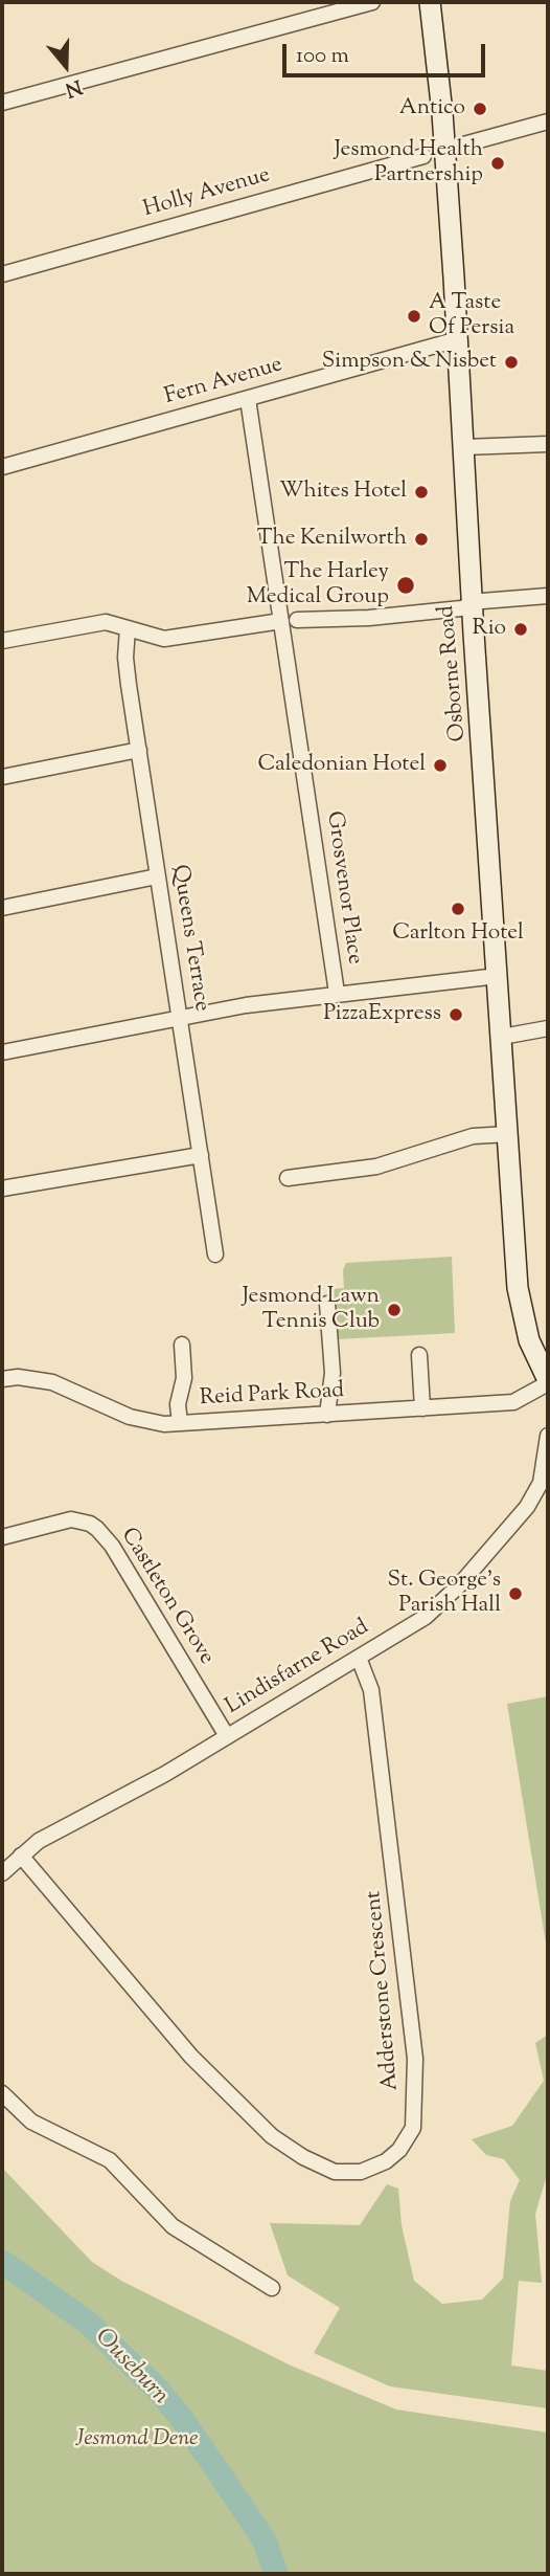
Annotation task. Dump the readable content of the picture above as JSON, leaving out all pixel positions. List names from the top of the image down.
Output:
{
  "streets": {
    "main road": ["Osborne Road"],
    "street": [
      "Holly Avenue",
      "Fern Avenue",
      "Grosvenor Place",
      "Queens Terrace",
      "Reid Park Road",
      "Castleton Grove",
      "Lindisfarne Road",
      "Adderstone Crescent"
    ]
  },
  "crossings": [
    ["Fern Avenue", "Osborne Road"],
    ["Fern Avenue", "Grosvenor Place"],
    ["Osborne Road", "Reid Park Road"],
    ["Castleton Grove", "Lindisfarne Road"],
    ["Lindisfarne Road", "Adderstone Crescent"]
  ],
  "water": ["Ouseburn"],
  "parks": ["Jesmond Dene"],
  "places": [
    "Antico",
    "Jesmond Health Partnership",
    "A Taste Of Persia",
    "Simpson & Nisbet",
    "Whites Hotel",
    "The Kenilworth",
    "The Harley Medical Group",
    "Rio",
    "Caledonian Hotel",
    "Carlton Hotel",
    "PizzaExpress",
    "Jesmond Lawn Tennis Club",
    "St. George's Parish Hall"
  ],
  "scale_bar": "100 m",
  "north": "bottom"
}
